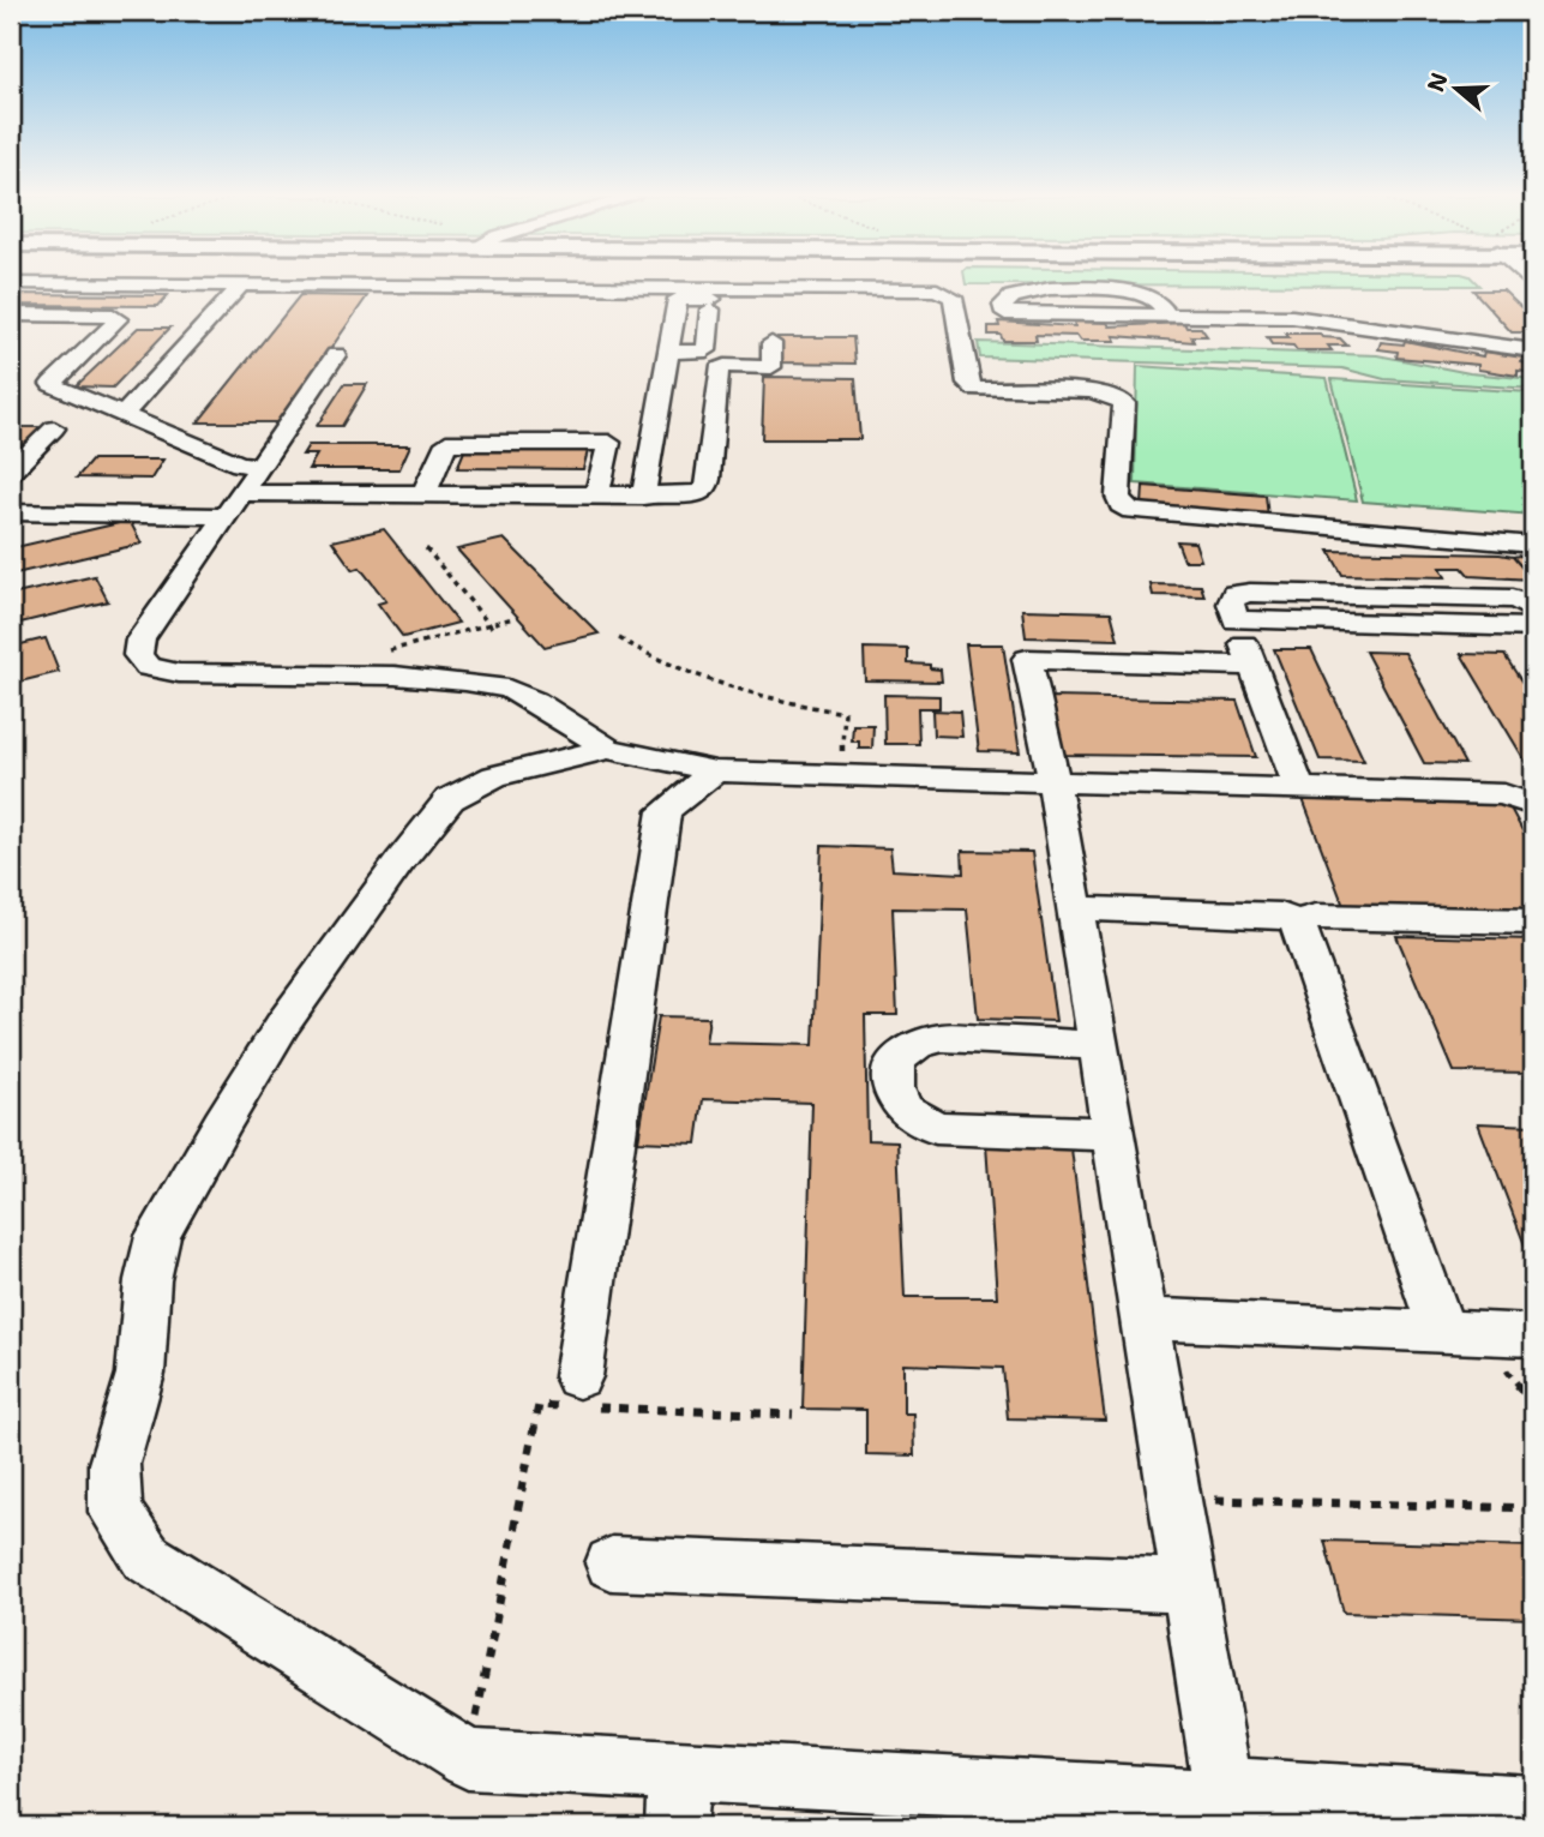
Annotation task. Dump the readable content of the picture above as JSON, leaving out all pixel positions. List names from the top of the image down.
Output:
{
  "north": "left"
}
